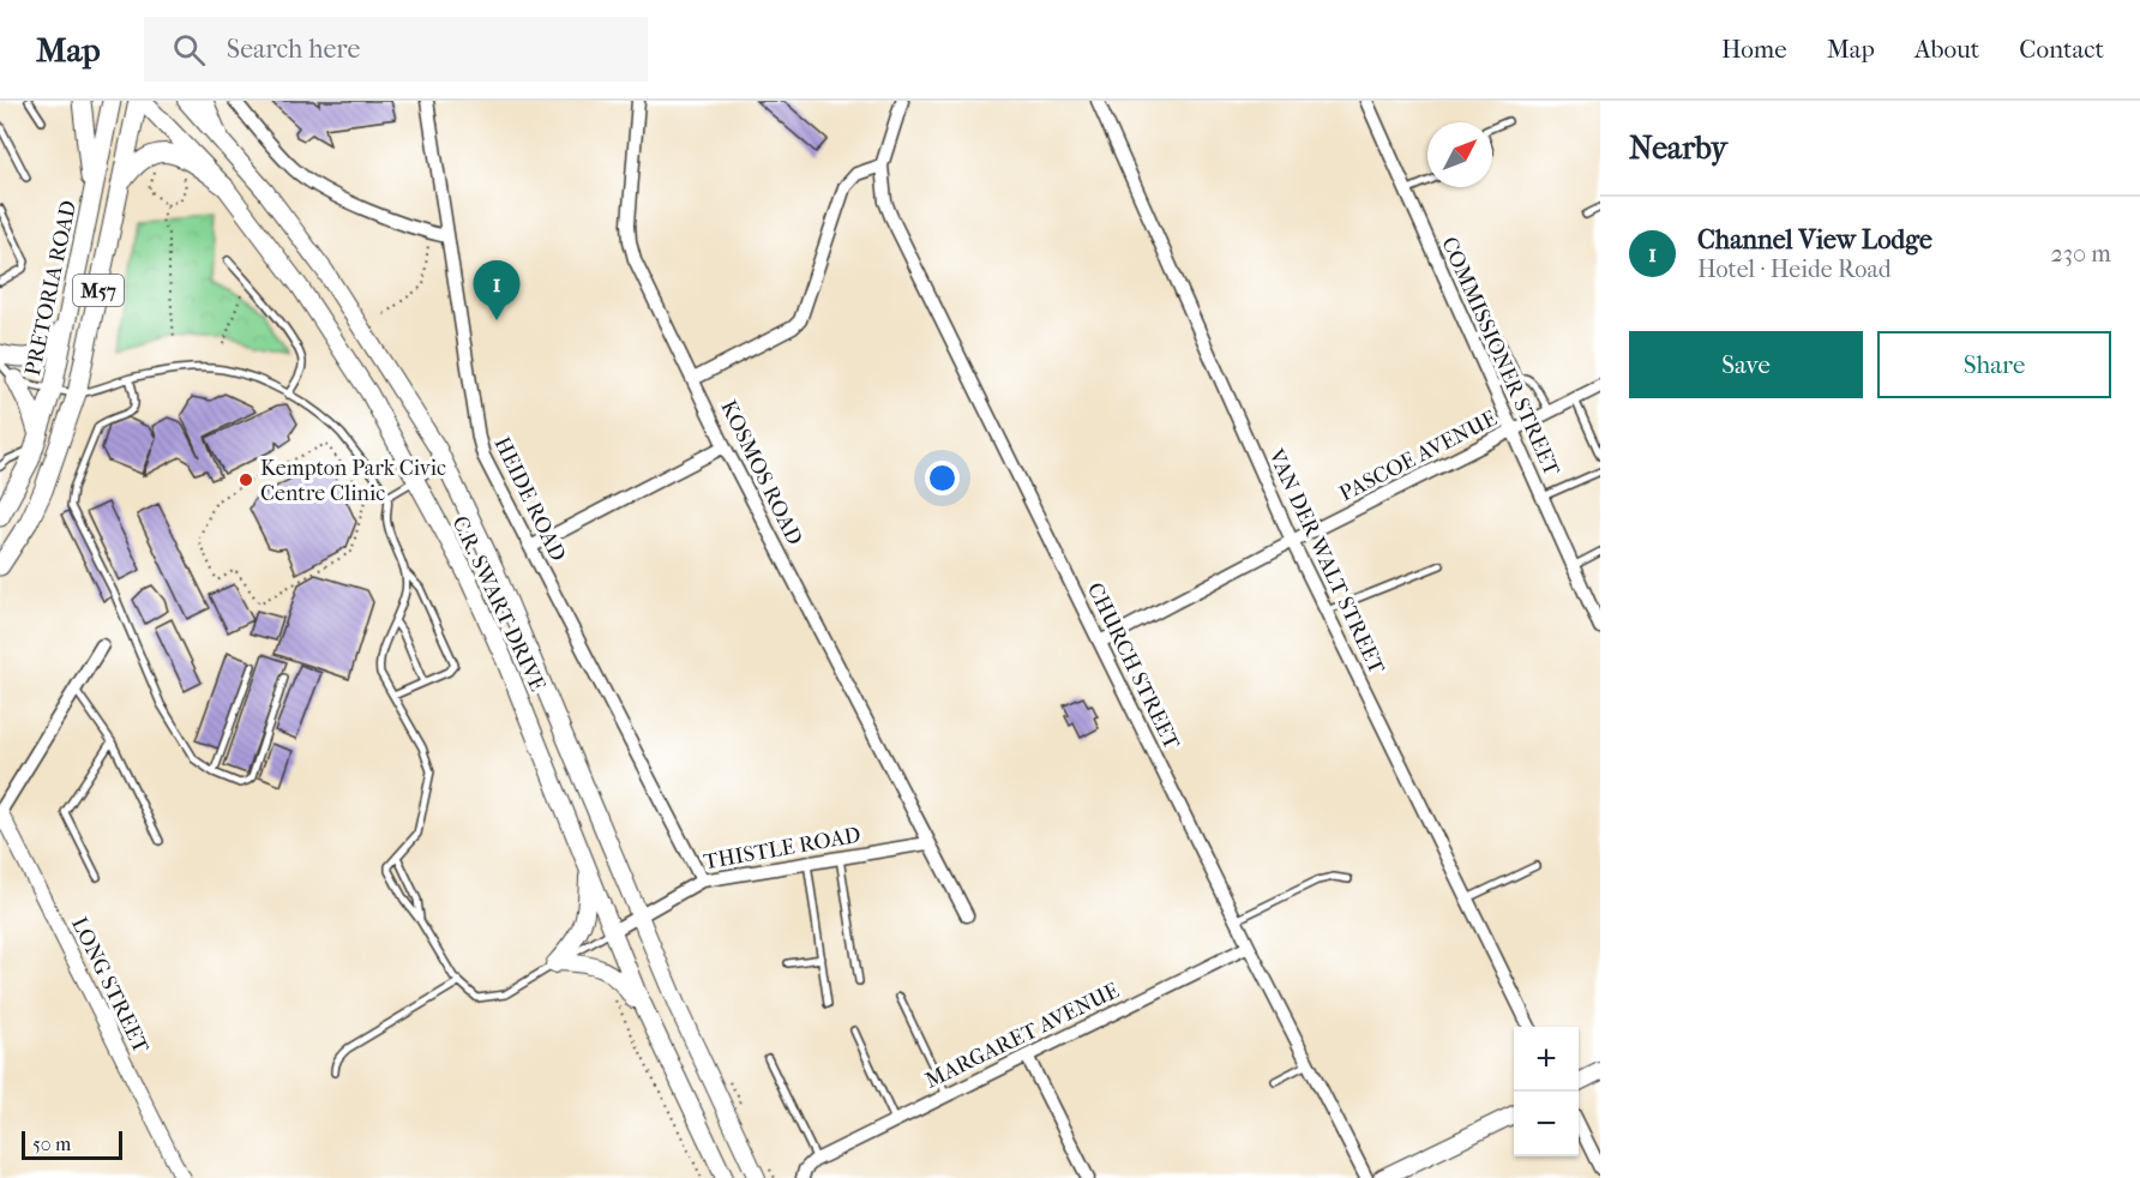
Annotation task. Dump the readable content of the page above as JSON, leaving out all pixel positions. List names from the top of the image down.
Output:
{
  "streets": {
    "main road": ["PRETORIA ROAD", "M57", "C.R. SWART DRIVE"],
    "street": [
      "COMMISSIONER STREET",
      "PASCOE AVENUE",
      "KOSMOS ROAD",
      "HEIDE ROAD",
      "VAN DER WALT STREET",
      "CHURCH STREET",
      "THISTLE ROAD",
      "LONG STREET",
      "MARGARET AVENUE"
    ]
  },
  "crossings": [
    ["M57", "C.R. SWART DRIVE"],
    ["COMMISSIONER STREET", "PASCOE AVENUE"],
    ["PASCOE AVENUE", "VAN DER WALT STREET"],
    ["PASCOE AVENUE", "CHURCH STREET"],
    ["KOSMOS ROAD", "THISTLE ROAD"],
    ["HEIDE ROAD", "THISTLE ROAD"],
    ["C.R. SWART DRIVE", "THISTLE ROAD"],
    ["CHURCH STREET", "MARGARET AVENUE"]
  ],
  "places": ["Kempton Park Civic Centre Clinic"],
  "scale_bar": "50 m",
  "north": "top right",
  "page": {
    "header": "Map",
    "search": "Search here",
    "nav": [
      "Home",
      "Map",
      "About",
      "Contact"
    ],
    "heading": "Nearby",
    "list": [
      {
        "mark": "1",
        "name": "Channel View Lodge",
        "note": "Hotel · Heide Road",
        "value": "230 m"
      }
    ],
    "pins": "1",
    "buttons": ["Save", "Share"],
    "map_buttons": ["+", "−"],
    "scale": "50 m"
  }
}
